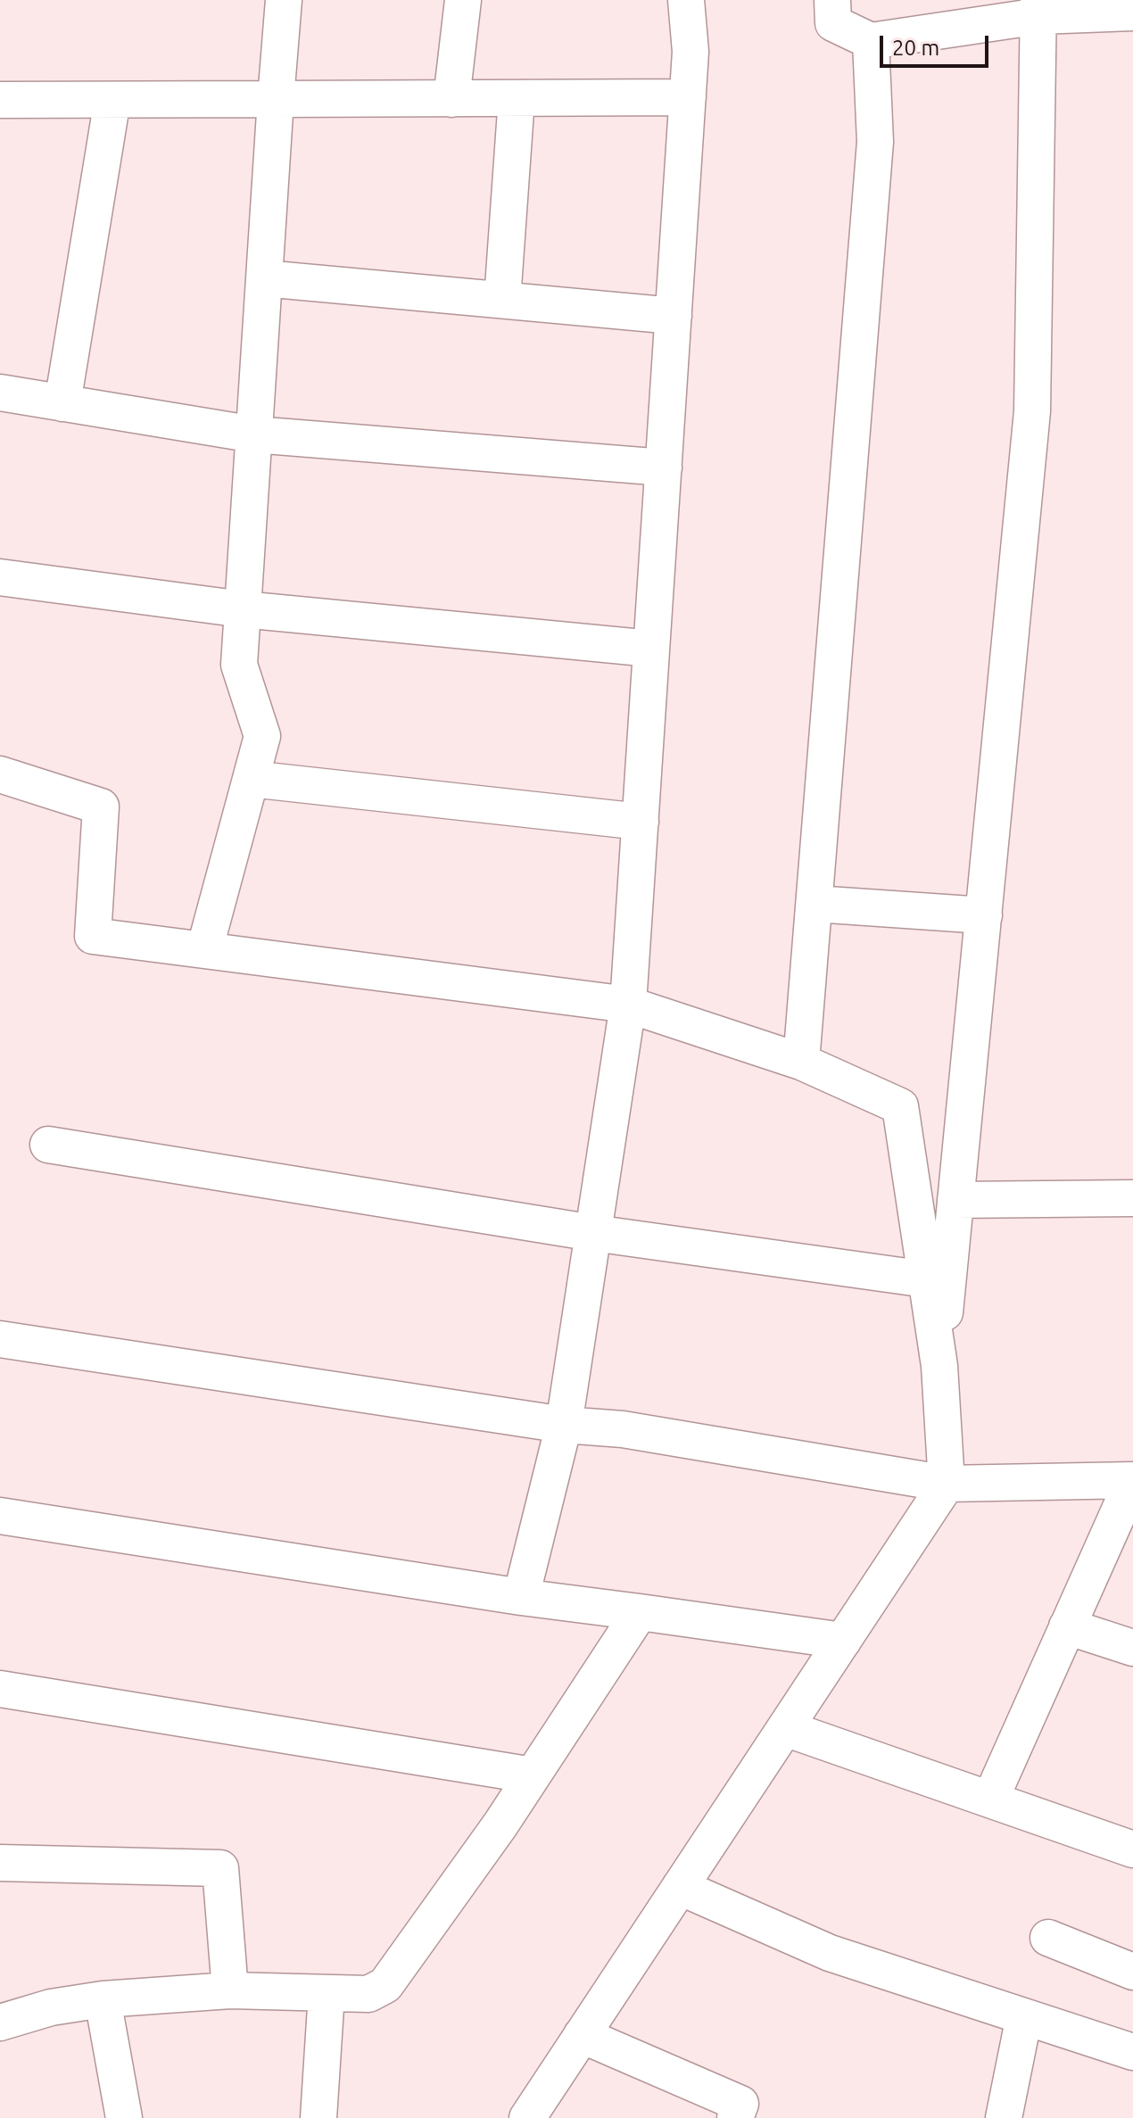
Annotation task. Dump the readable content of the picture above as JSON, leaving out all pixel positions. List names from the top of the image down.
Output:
{
  "scale_bar": "20 m"
}
